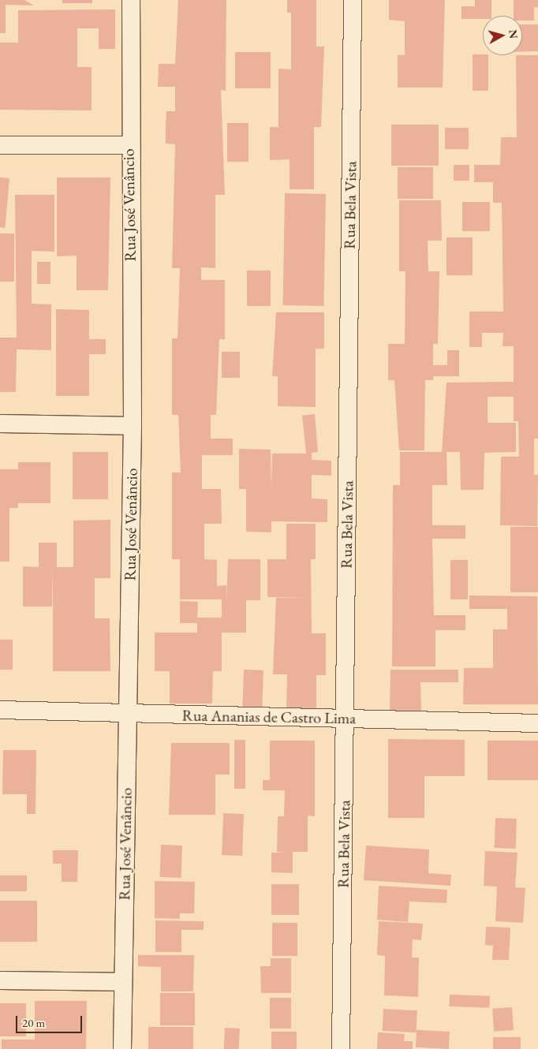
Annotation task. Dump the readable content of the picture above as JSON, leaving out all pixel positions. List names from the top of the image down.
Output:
{
  "streets": {
    "street": ["Rua José Venâncio", "Rua Bela Vista", "Rua Ananias de Castro Lima"]
  },
  "crossings": [
    ["Rua José Venâncio", "Rua Ananias de Castro Lima"],
    ["Rua Bela Vista", "Rua Ananias de Castro Lima"]
  ],
  "scale_bar": "20 m",
  "north": "right"
}
